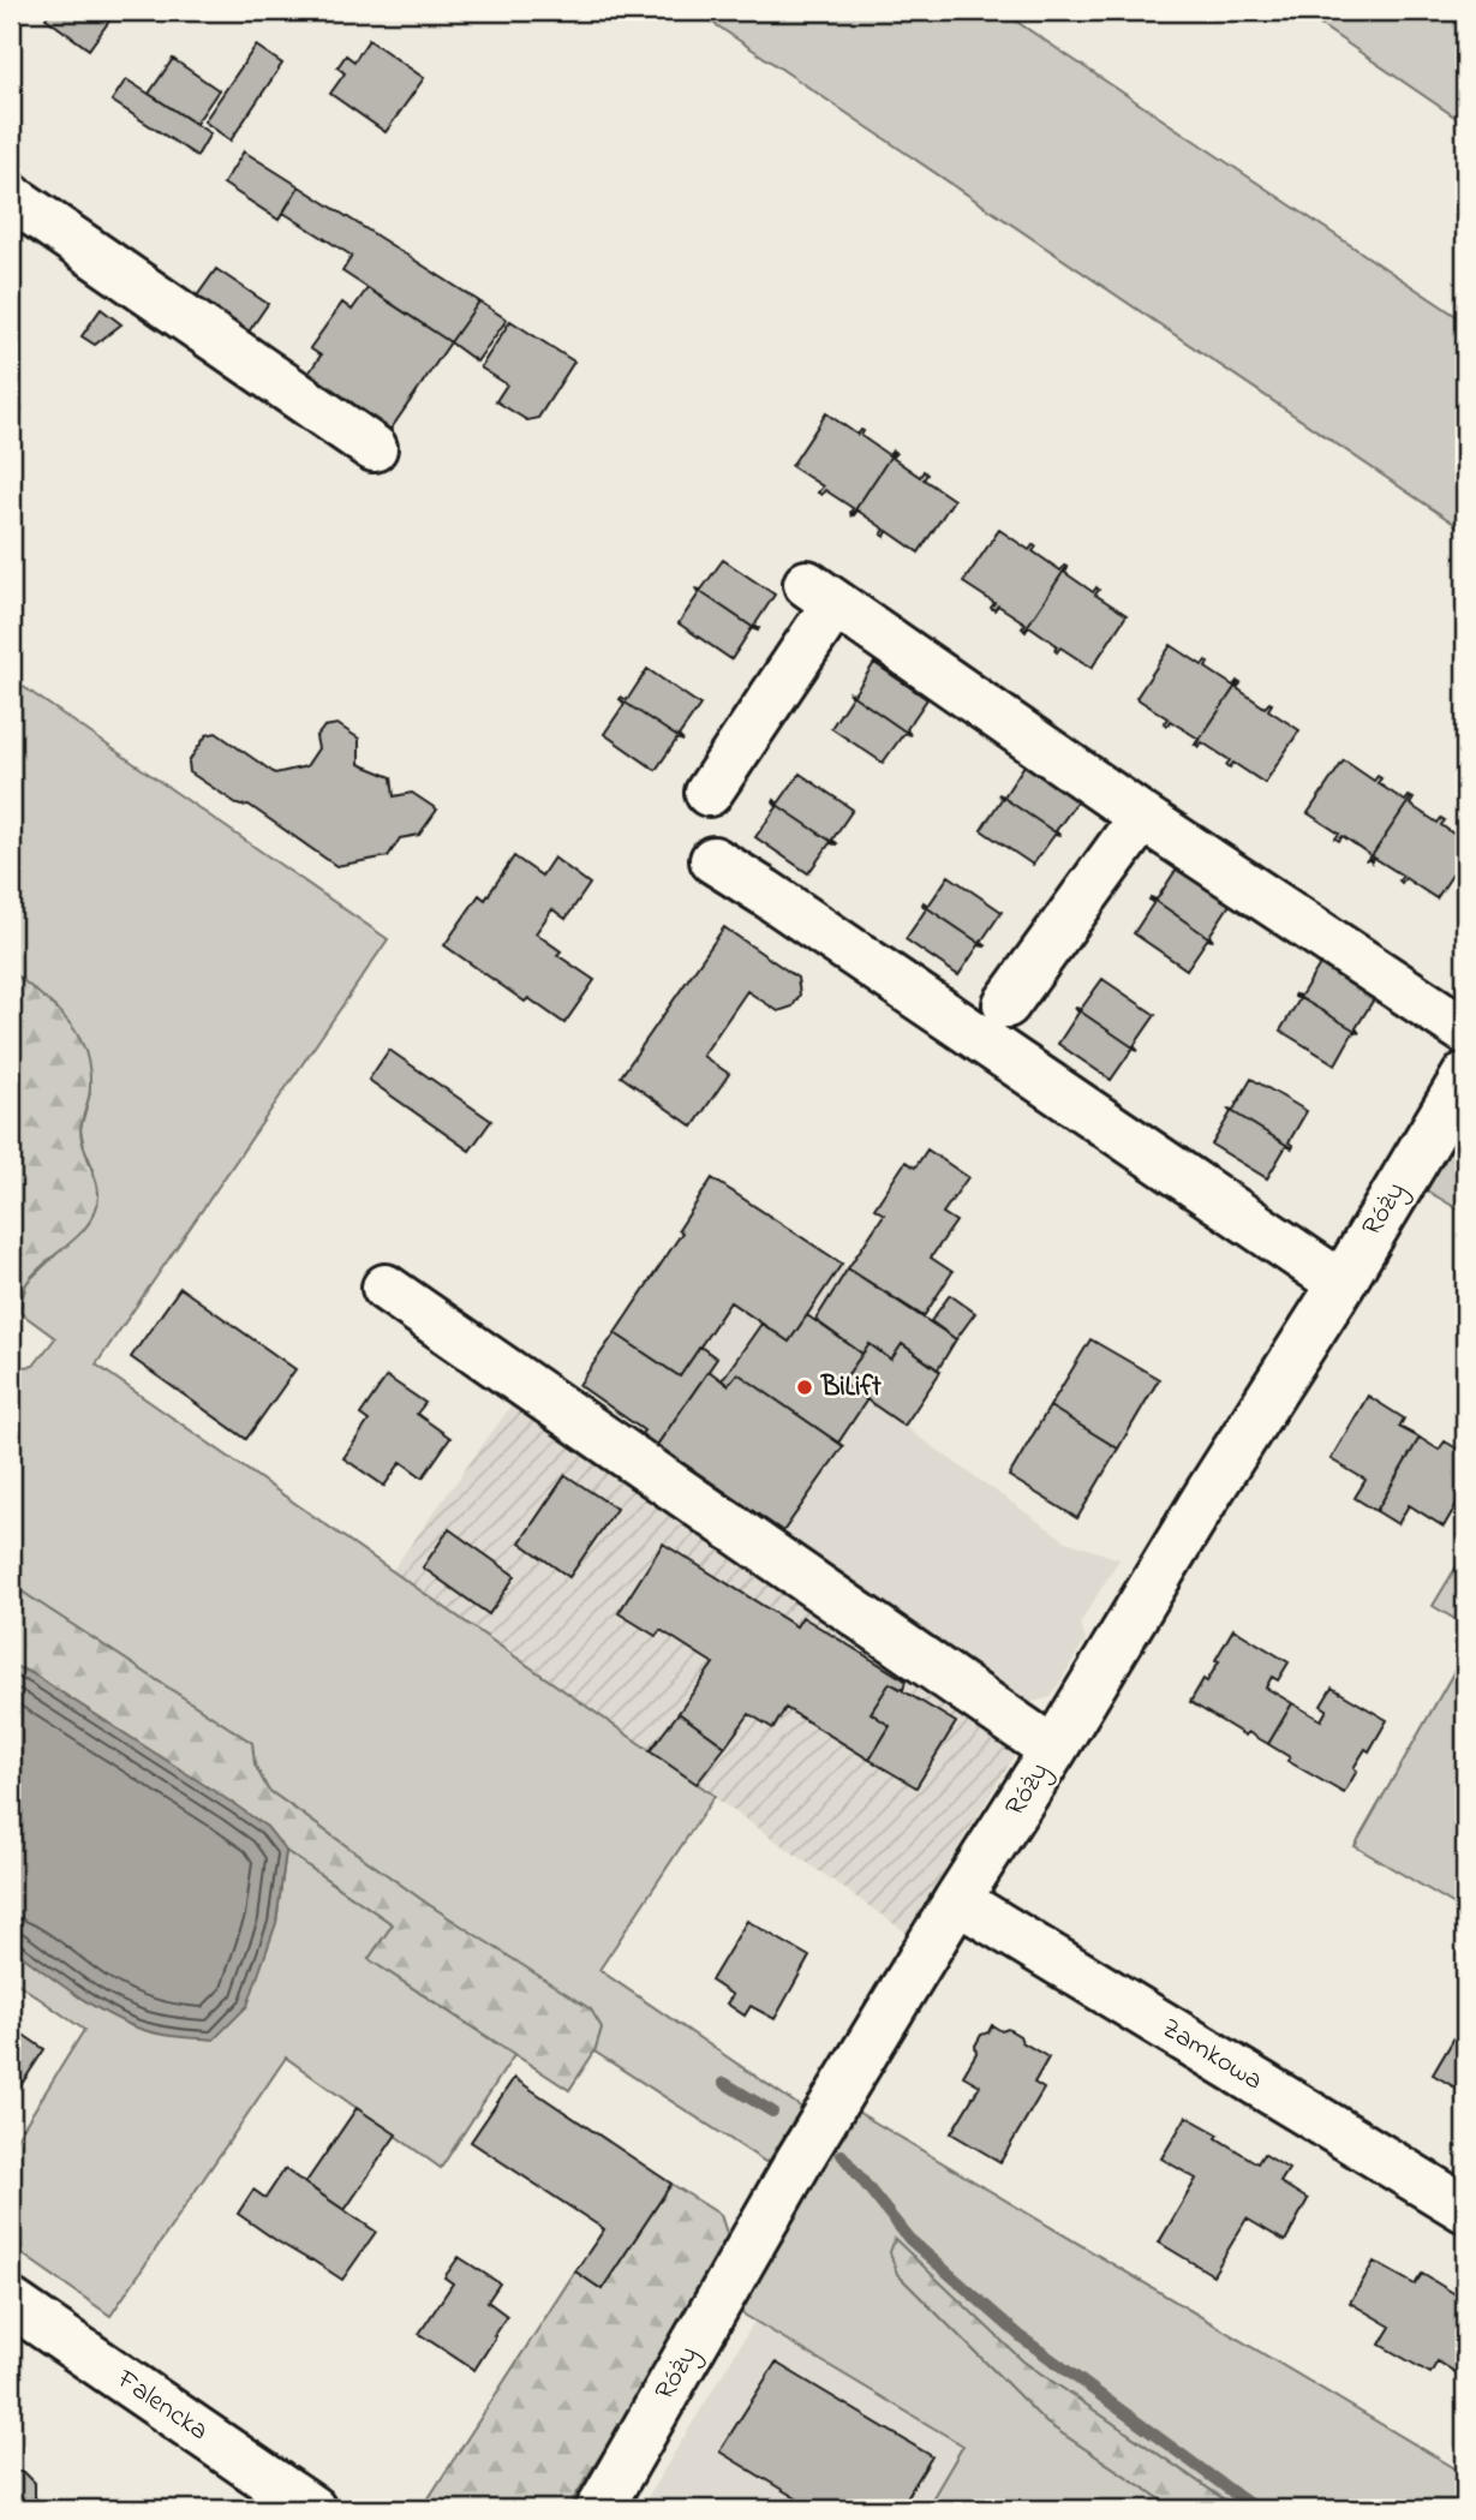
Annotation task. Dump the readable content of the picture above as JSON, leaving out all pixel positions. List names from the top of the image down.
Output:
{
  "streets": {
    "street": ["Róży", "Zamkowa", "Falencka"]
  },
  "crossings": [
    ["Róży", "Zamkowa"]
  ],
  "places": ["BiLift"]
}
